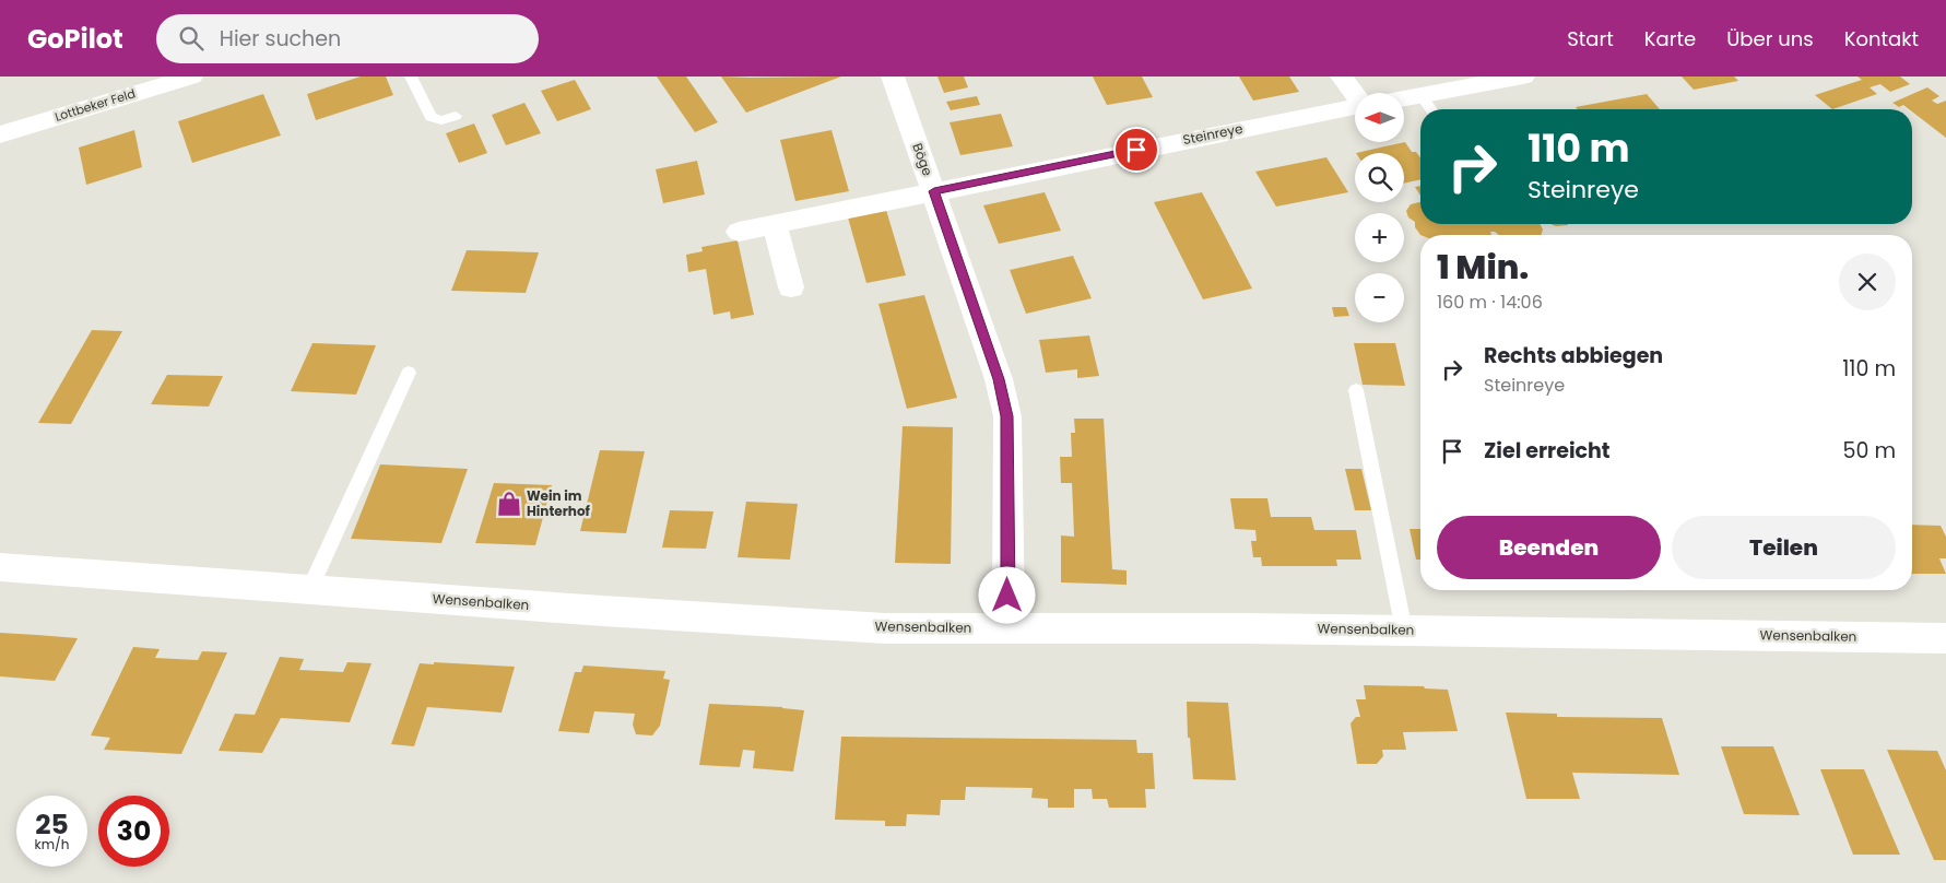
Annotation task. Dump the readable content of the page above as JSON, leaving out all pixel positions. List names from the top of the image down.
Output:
{
  "streets": {
    "street": [
      "Lottbeker Feld",
      "Steinreye",
      "Böge",
      "Wensenbalken"
    ]
  },
  "crossings": [
    ["Steinreye", "Böge"],
    ["Böge", "Wensenbalken"]
  ],
  "places": {
    "shop": ["Wein im Hinterhof"]
  },
  "north": "left",
  "page": {
    "header": "GoPilot",
    "search": "Hier suchen",
    "nav": [
      "Start",
      "Karte",
      "Über uns",
      "Kontakt"
    ],
    "map_buttons": ["+", "−"],
    "turn": ["110 m", "Steinreye"],
    "heading": ["1 Min.", "160 m · 14:06"],
    "list": [
      {
        "name": "Rechts abbiegen",
        "note": "Steinreye",
        "value": "110 m"
      },
      {
        "name": "Ziel erreicht",
        "value": "50 m"
      }
    ],
    "buttons": ["Beenden", "Teilen"],
    "speed": "25 km/h",
    "limit": "30"
  }
}
